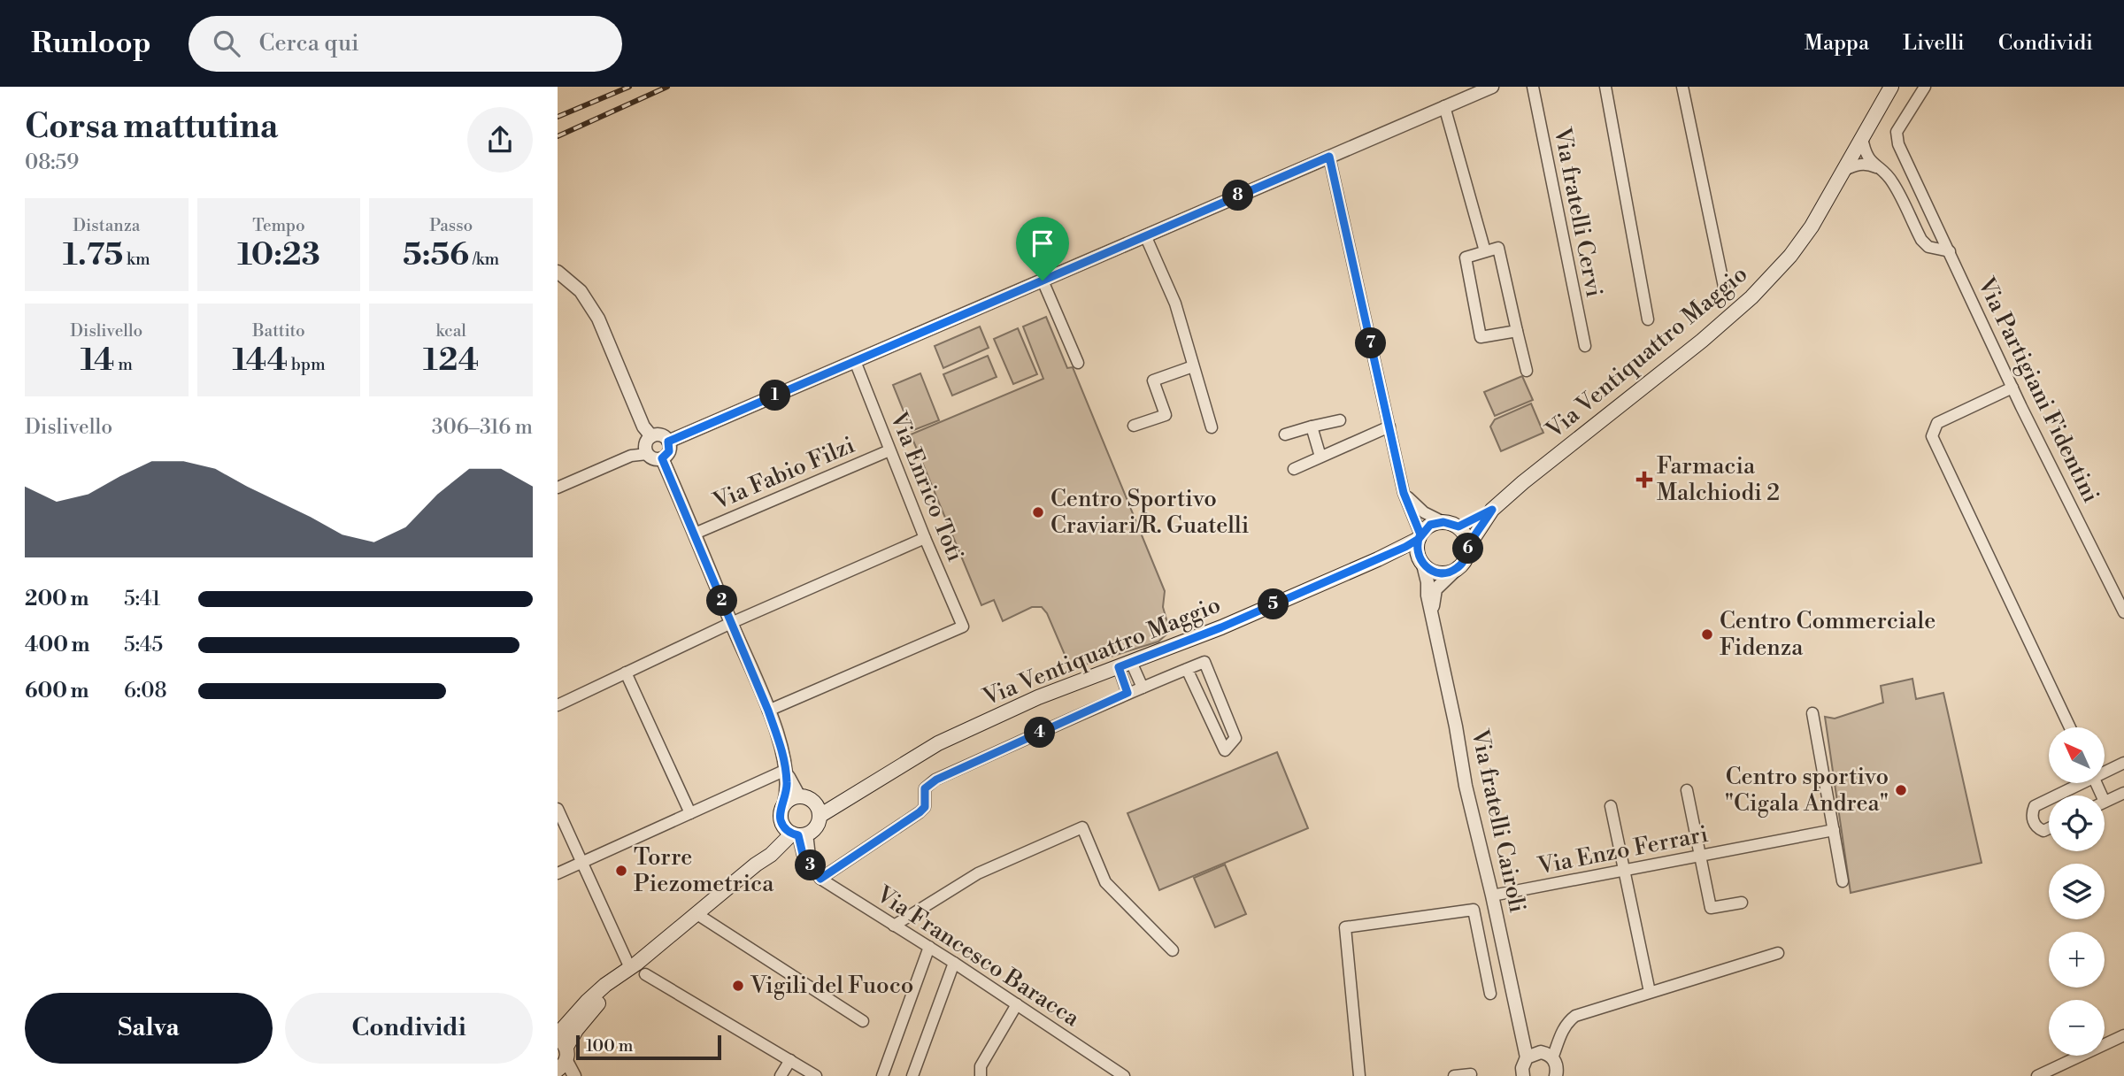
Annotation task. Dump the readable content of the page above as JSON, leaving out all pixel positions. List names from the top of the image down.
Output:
{
  "streets": {
    "main road": ["Via Ventiquattro Maggio"],
    "street": [
      "Via fratelli Cervi",
      "Via Partigiani Fidentini",
      "Via Fabio Filzi",
      "Via Enrico Toti",
      "Via fratelli Cairoli",
      "Via Enzo Ferrari",
      "Via Francesco Baracca"
    ]
  },
  "crossings": [
    ["Via Ventiquattro Maggio", "Via fratelli Cairoli"],
    ["Via Fabio Filzi", "Via Enrico Toti"],
    ["Via fratelli Cairoli", "Via Enzo Ferrari"]
  ],
  "places": {
    "health": ["Farmacia Malchiodi 2"],
    "other": [
      "Centro Sportivo Craviari/R. Guatelli",
      "Centro Commerciale Fidenza",
      "Centro sportivo \"Cigala Andrea\"",
      "Torre Piezometrica",
      "Vigili del Fuoco"
    ]
  },
  "scale_bar": "100 m",
  "north": "top left",
  "page": {
    "header": "Runloop",
    "search": "Cerca qui",
    "nav": ["Mappa", "Livelli", "Condividi"],
    "heading": ["Corsa mattutina", "08:59"],
    "pins": [
      "8",
      "7",
      "1",
      "6",
      "2",
      "5",
      "4",
      "3"
    ],
    "stats": [
      ["Distanza", "1.75 km"],
      ["Tempo", "10:23"],
      ["Passo", "5:56 /km"],
      ["Dislivello", "14 m"],
      ["Battito", "144 bpm"],
      ["kcal", "124"]
    ],
    "chart": ["Dislivello", "306–316 m"],
    "list": [
      {
        "name": "200 m",
        "note": "5:41"
      },
      {
        "name": "400 m",
        "note": "5:45"
      },
      {
        "name": "600 m",
        "note": "6:08"
      }
    ],
    "map_buttons": ["+", "−"],
    "buttons": ["Salva", "Condividi"],
    "scale": "100 m"
  }
}
